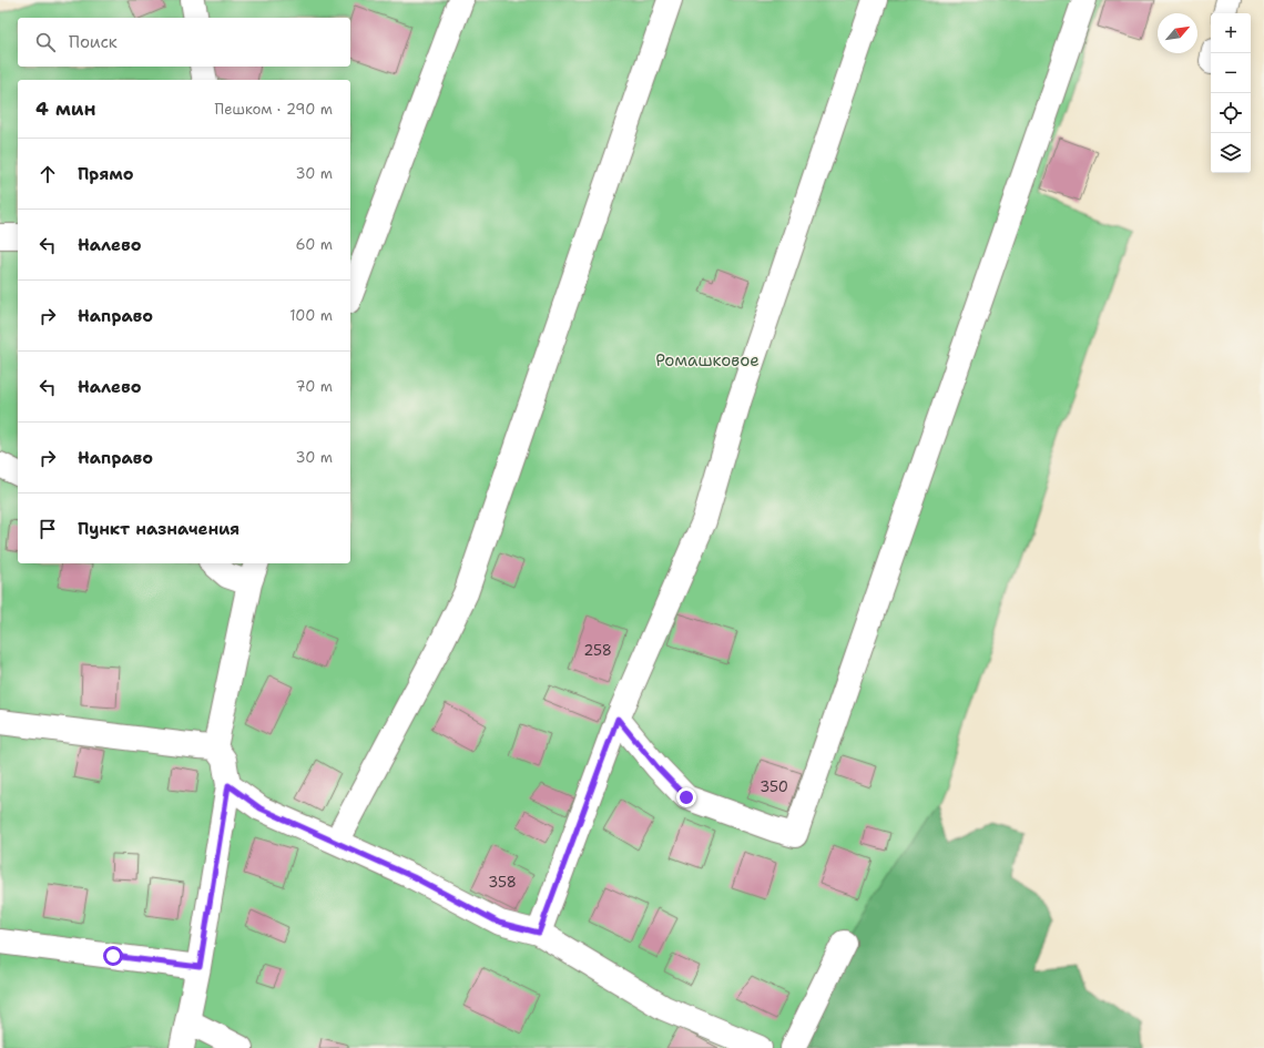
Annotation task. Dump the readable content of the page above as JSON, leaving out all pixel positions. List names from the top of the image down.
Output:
{
  "parks": ["Ромашковое"],
  "house_numbers": ["258", "350", "358"],
  "north": "top right",
  "page": {
    "map_buttons": ["+", "−"],
    "search": "Поиск",
    "heading": ["4 мин", "Пешком · 290 m"],
    "list": [
      ["Прямо", "30 m"],
      ["Налево", "60 m"],
      ["Направо", "100 m"],
      ["Налево", "70 m"],
      ["Направо", "30 m"],
      "Пункт назначения"
    ]
  }
}
